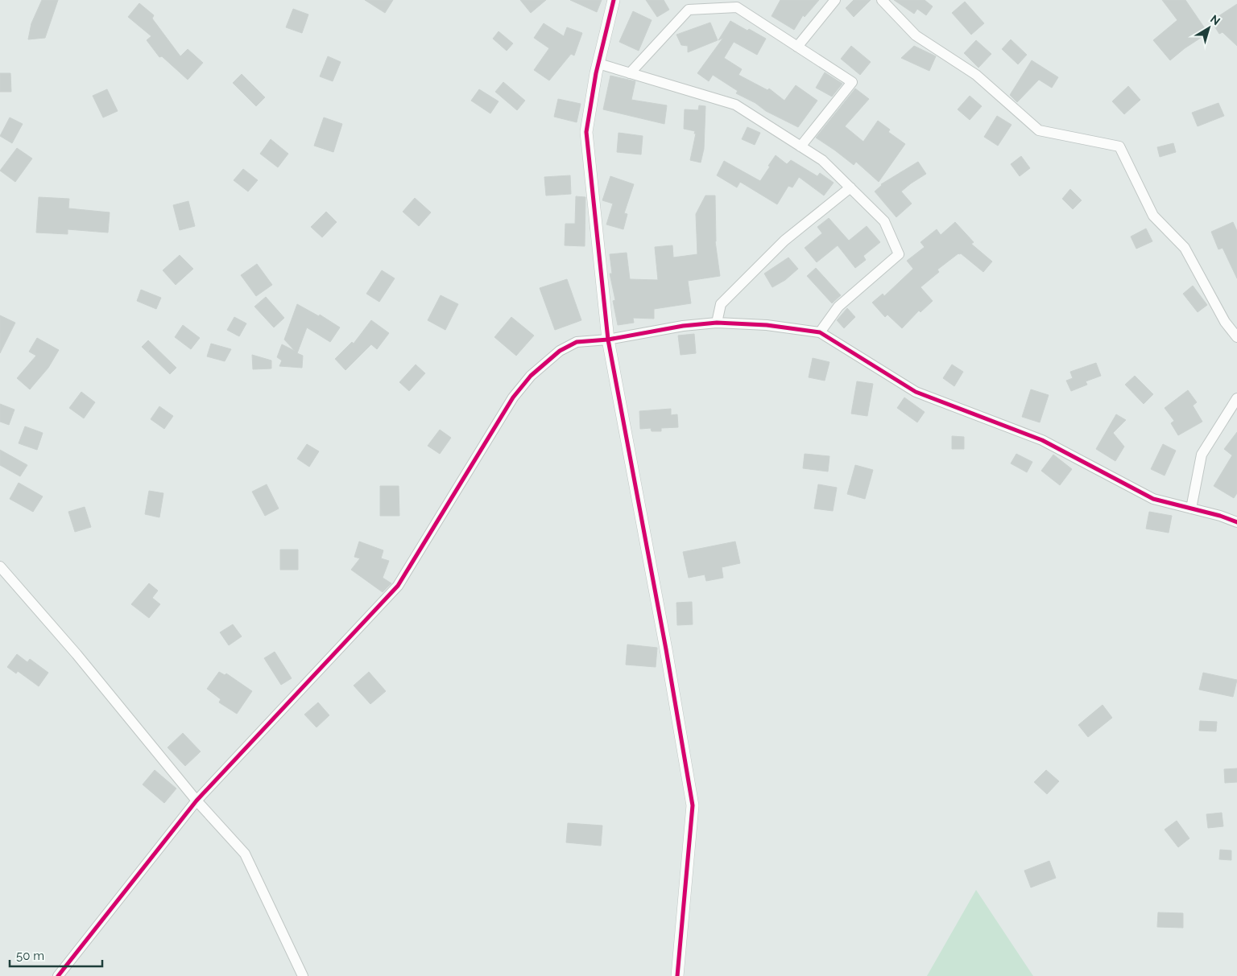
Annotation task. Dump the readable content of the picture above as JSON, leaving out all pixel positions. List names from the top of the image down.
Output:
{
  "scale_bar": "50 m",
  "north": "top right"
}
